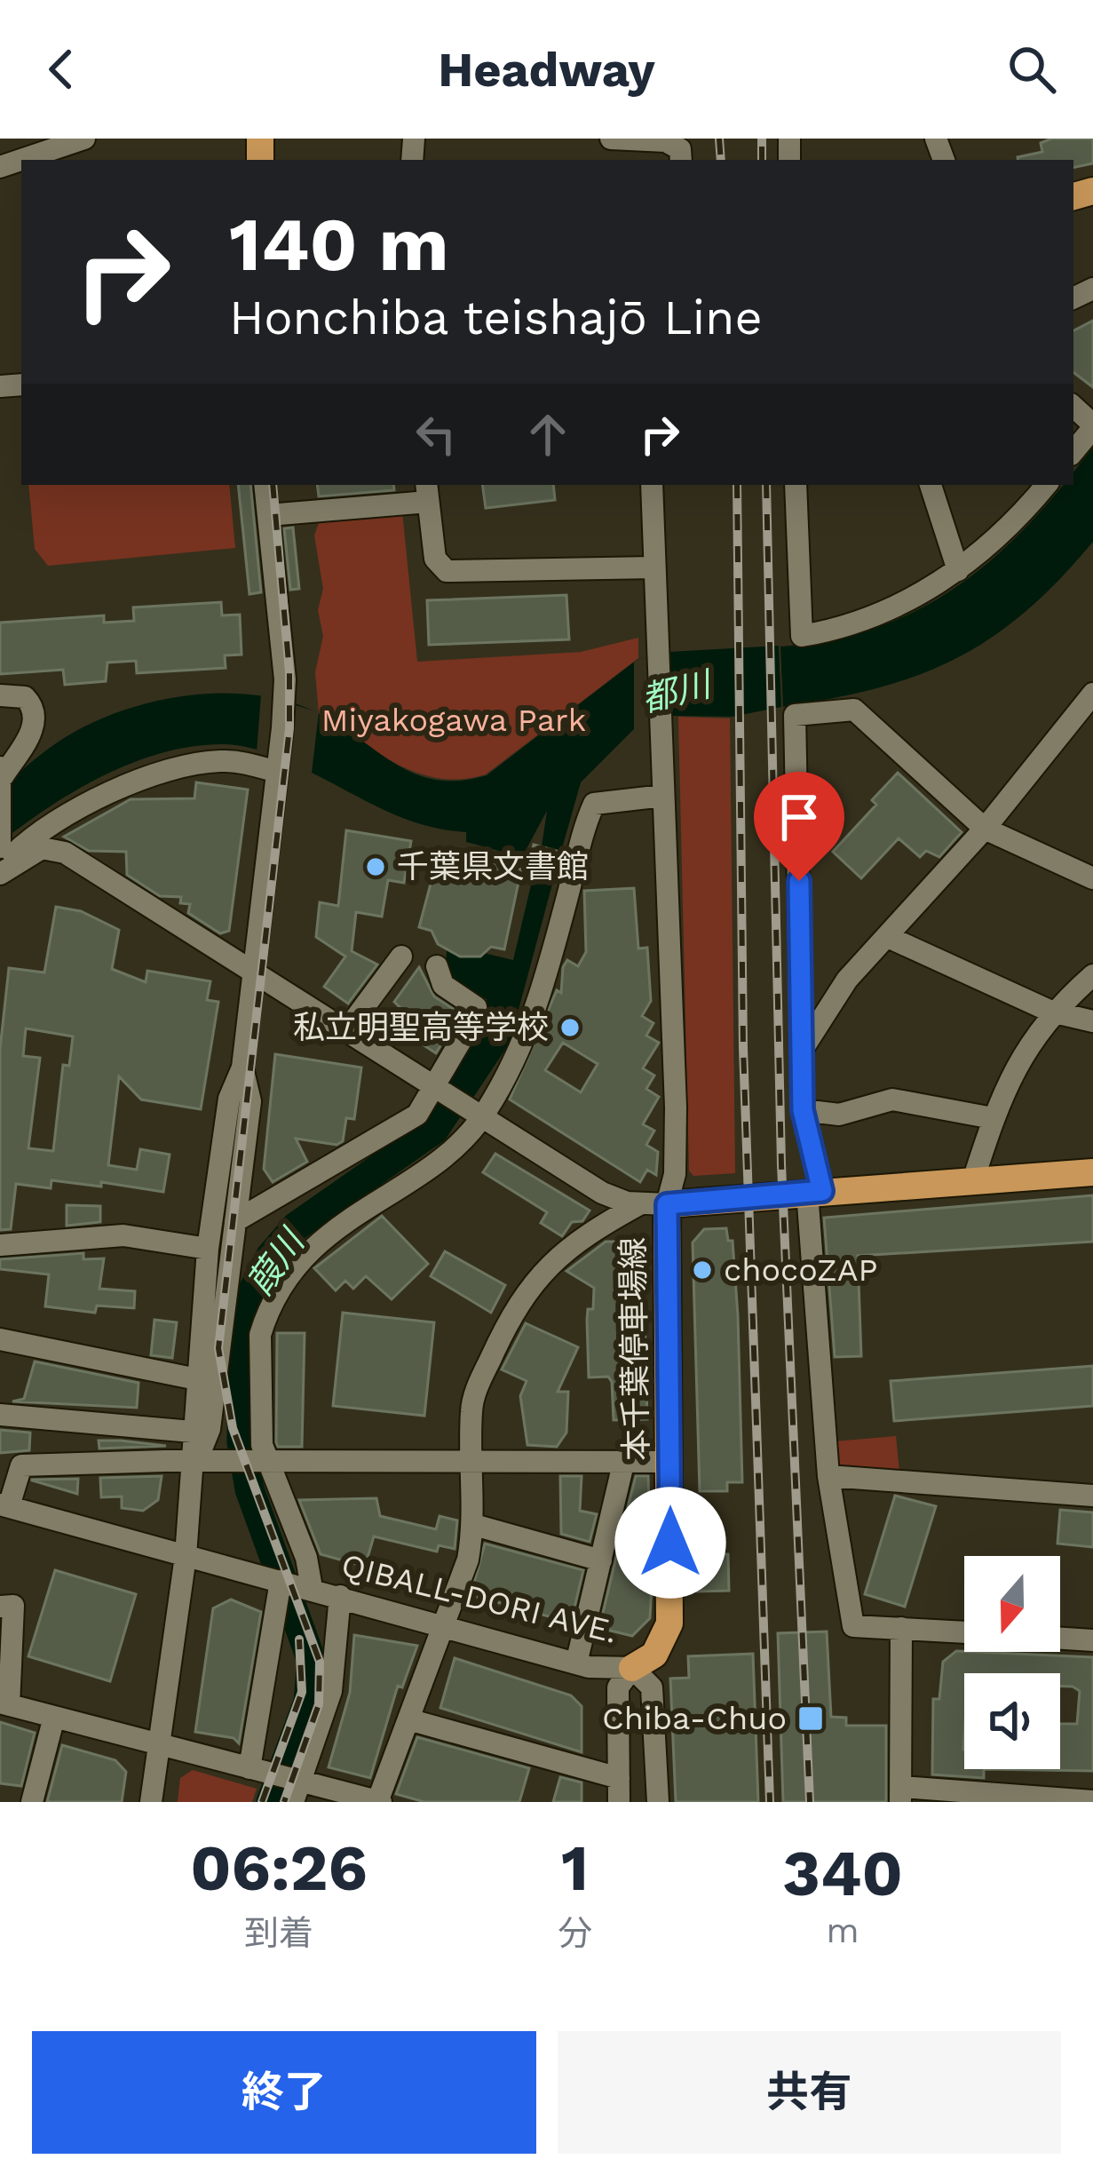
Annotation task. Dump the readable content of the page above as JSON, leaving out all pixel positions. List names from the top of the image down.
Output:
{
  "streets": {
    "main road": ["本千葉停車場線"],
    "street": ["QIBALL-DORI AVE."]
  },
  "crossings": [
    ["本千葉停車場線", "QIBALL-DORI AVE."]
  ],
  "water": ["都川", "葭川"],
  "parks": ["Miyakogawa Park"],
  "places": {
    "other": ["千葉県文書館", "私立明聖高等学校", "chocoZAP"],
    "transit": ["Chiba-Chuo"]
  },
  "north": "bottom",
  "page": {
    "header": "Headway",
    "turn": ["140 m", "Honchiba teishajō Line"],
    "eta": [
      "06:26",
      "到着",
      "1",
      "分",
      "340",
      "m"
    ],
    "buttons": ["終了", "共有"]
  }
}
